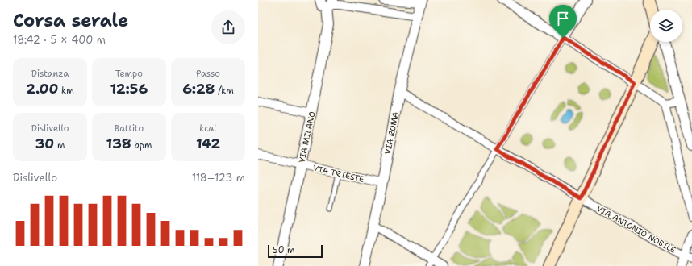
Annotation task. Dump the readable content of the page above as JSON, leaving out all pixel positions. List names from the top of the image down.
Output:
{
  "streets": {
    "street": [
      "VIA ROMA",
      "VIA MILANO",
      "VIA TRIESTE",
      "VIA ANTONIO NOBILE"
    ]
  },
  "crossings": [
    ["VIA ROMA", "VIA TRIESTE"],
    ["VIA ROMA", "VIA ANTONIO NOBILE"],
    ["VIA MILANO", "VIA TRIESTE"]
  ],
  "scale_bar": "50 m",
  "page": {
    "heading": ["Corsa serale", "18:42 · 5 × 400 m"],
    "stats": [
      ["Distanza", "2.00 km"],
      ["Tempo", "12:56"],
      ["Passo", "6:28 /km"],
      ["Dislivello", "30 m"],
      ["Battito", "138 bpm"],
      ["kcal", "142"]
    ],
    "chart": ["Dislivello", "118–123 m"],
    "scale": "50 m"
  }
}
